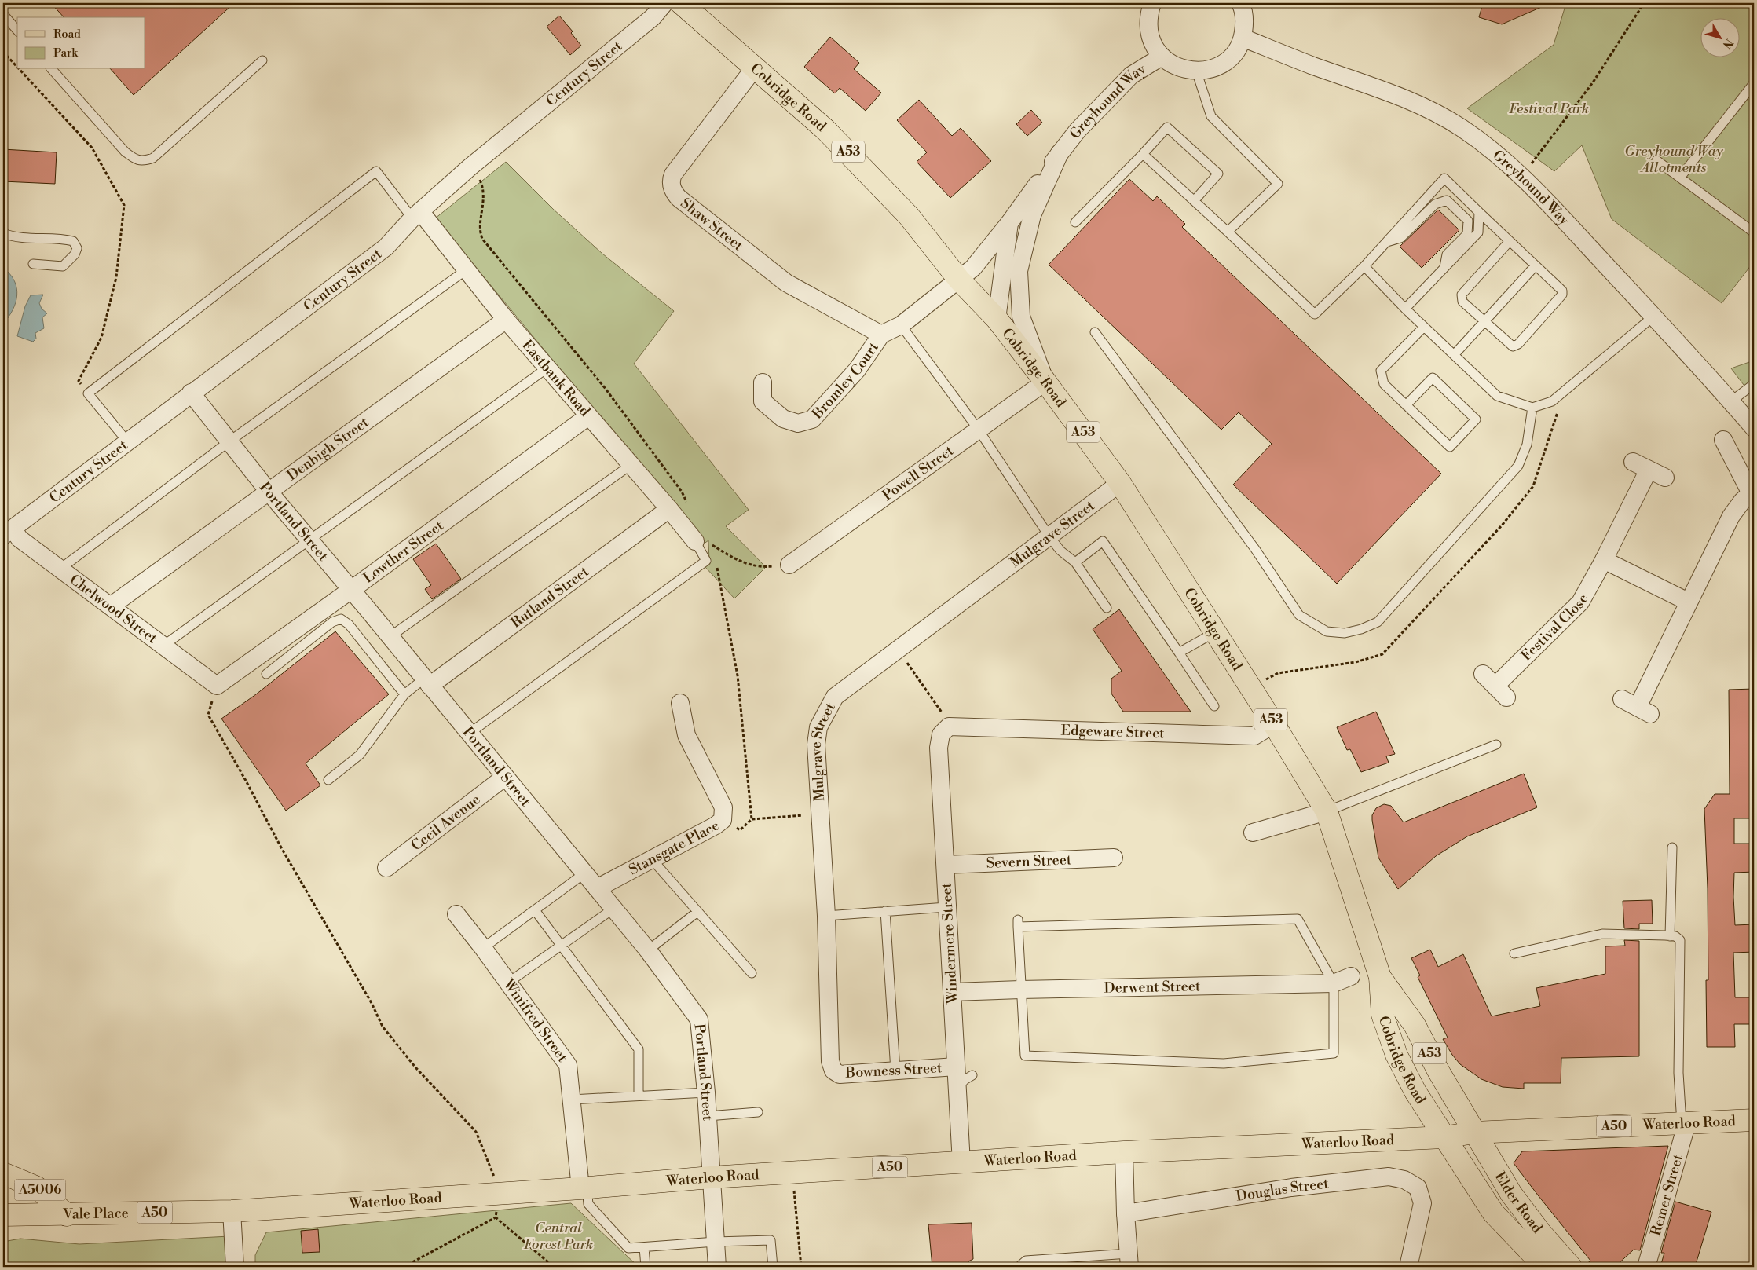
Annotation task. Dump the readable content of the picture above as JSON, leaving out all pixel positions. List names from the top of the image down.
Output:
{
  "streets": {
    "main road": [
      "Cobridge Road",
      "A53",
      "Waterloo Road",
      "A50",
      "A5006",
      "Elder Road",
      "Vale Place"
    ],
    "street": [
      "Century Street",
      "Greyhound Way",
      "Shaw Street",
      "Eastbank Road",
      "Bromley Court",
      "Denbigh Street",
      "Powell Street",
      "Portland Street",
      "Mulgrave Street",
      "Lowther Street",
      "Rutland Street",
      "Chelwood Street",
      "Festival Close",
      "Edgeware Street",
      "Cecil Avenue",
      "Stansgate Place",
      "Severn Street",
      "Windermere Street",
      "Derwent Street",
      "Winifred Street",
      "Bowness Street",
      "Douglas Street",
      "Remer Street"
    ]
  },
  "crossings": [
    ["Century Street", "Eastbank Road"],
    ["Century Street", "Portland Street"],
    ["Century Street", "Chelwood Street"],
    ["Cobridge Road", "Shaw Street"],
    ["Cobridge Road", "Powell Street"],
    ["Cobridge Road", "Mulgrave Street"],
    ["Cobridge Road", "Edgeware Street"],
    ["Cobridge Road", "Waterloo Road"],
    ["Cobridge Road", "Elder Road"],
    ["Shaw Street", "Bromley Court"],
    ["Eastbank Road", "Denbigh Street"],
    ["Eastbank Road", "Lowther Street"],
    ["Eastbank Road", "Rutland Street"],
    ["Denbigh Street", "Portland Street"],
    ["Denbigh Street", "Chelwood Street"],
    ["Portland Street", "Lowther Street"],
    ["Portland Street", "Rutland Street"],
    ["Portland Street", "Cecil Avenue"],
    ["Portland Street", "Stansgate Place"],
    ["Portland Street", "Waterloo Road"],
    ["Mulgrave Street", "Bowness Street"],
    ["Lowther Street", "Chelwood Street"],
    ["Edgeware Street", "Windermere Street"],
    ["Severn Street", "Windermere Street"],
    ["Windermere Street", "Derwent Street"],
    ["Windermere Street", "Bowness Street"],
    ["Windermere Street", "Waterloo Road"],
    ["Winifred Street", "Waterloo Road"],
    ["Waterloo Road", "Remer Street"],
    ["Waterloo Road", "Elder Road"],
    ["Waterloo Road", "Vale Place"],
    ["A5006", "Vale Place"]
  ],
  "parks": ["Festival Park", "Greyhound Way Allotments", "Central Forest Park"],
  "legend": ["Road", "Park"],
  "north": "bottom right"
}
